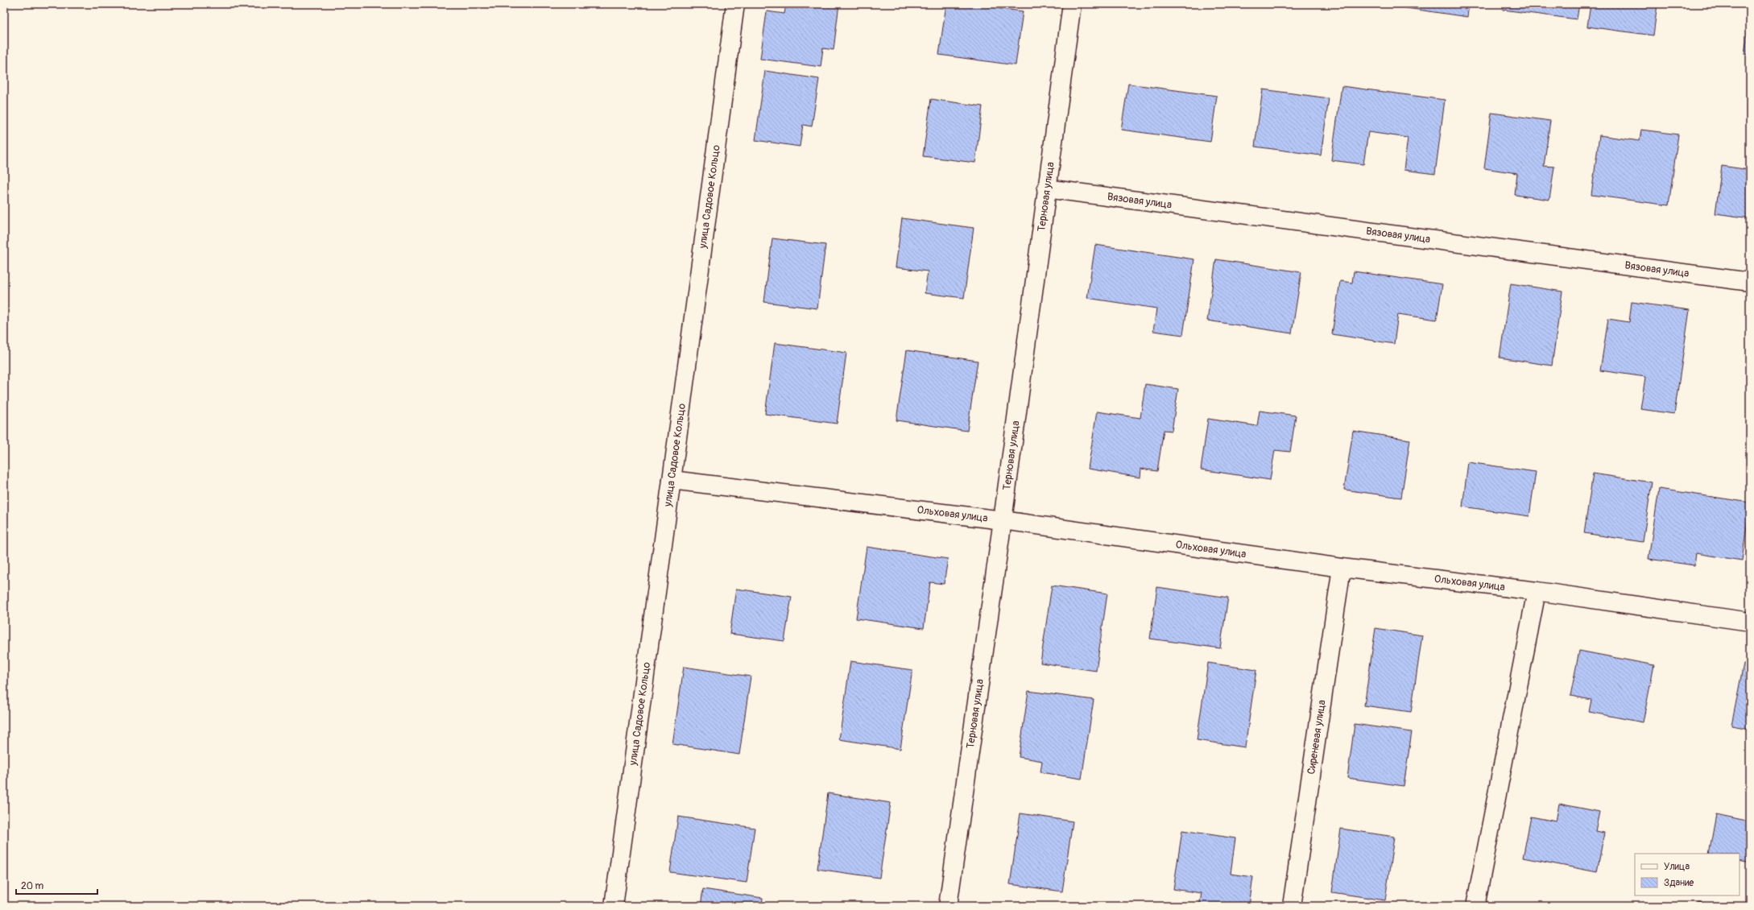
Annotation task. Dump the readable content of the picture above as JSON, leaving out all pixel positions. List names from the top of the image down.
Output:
{
  "streets": {
    "street": [
      "улица Садовое Кольцо",
      "Терновая улица",
      "Вязовая улица",
      "Ольховая улица",
      "Сиреневая улица"
    ]
  },
  "crossings": [
    ["улица Садовое Кольцо", "Ольховая улица"],
    ["Терновая улица", "Вязовая улица"],
    ["Терновая улица", "Ольховая улица"],
    ["Ольховая улица", "Сиреневая улица"]
  ],
  "legend": ["Улица", "Здание"],
  "scale_bar": "20 m"
}
